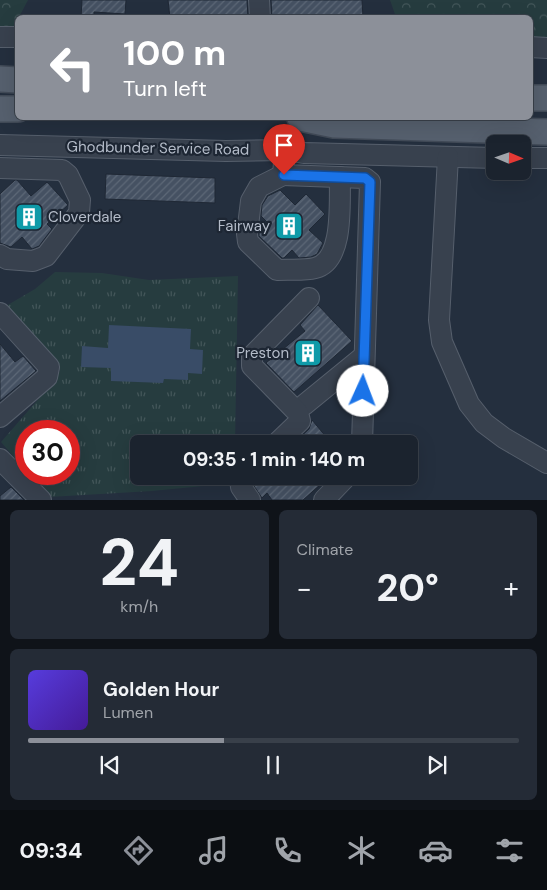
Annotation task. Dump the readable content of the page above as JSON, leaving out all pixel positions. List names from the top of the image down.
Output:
{
  "streets": {
    "street": ["Ghodbunder Service Road"]
  },
  "places": {
    "building": ["Cloverdale", "Fairway", "Preston"]
  },
  "north": "right",
  "page": {
    "turn": ["100 m", "Turn left"],
    "limit": "30",
    "trip": "09:35 · 1 min · 140 m",
    "tile": [
      ["24", "km/h"],
      "Climate"
    ],
    "heat": ["−", "20°", "+"],
    "song": ["Golden Hour", "Lumen"],
    "tabs": "09:34"
  }
}
